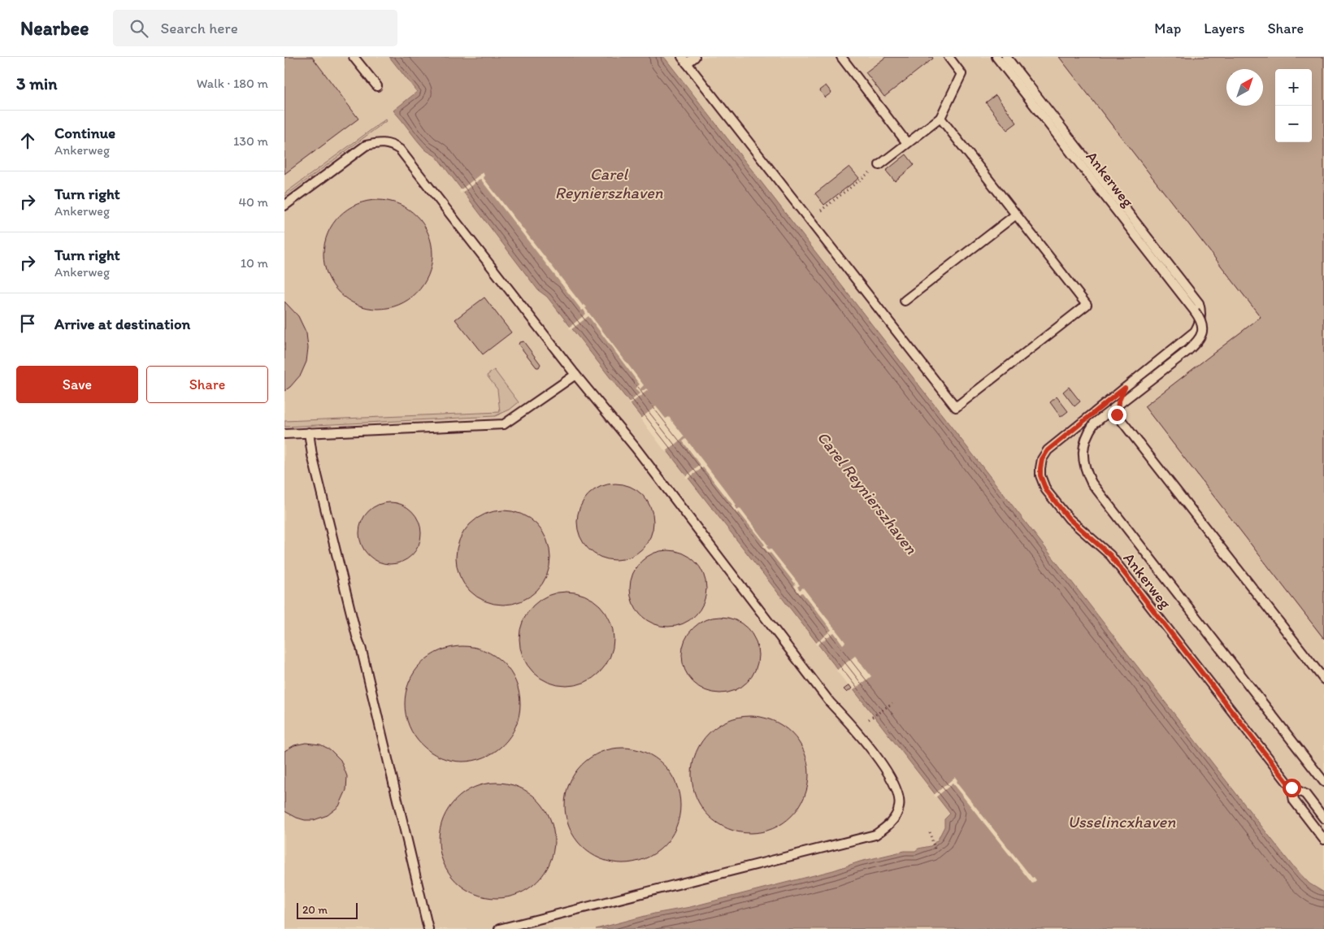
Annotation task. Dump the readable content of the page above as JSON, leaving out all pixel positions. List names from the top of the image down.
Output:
{
  "streets": {
    "lane": ["Ankerweg"]
  },
  "water": ["Carel Reynierszhaven", "Usselincxhaven"],
  "scale_bar": "20 m",
  "north": "top right",
  "page": {
    "header": "Nearbee",
    "search": "Search here",
    "nav": ["Map", "Layers", "Share"],
    "heading": ["3 min", "Walk · 180 m"],
    "map_buttons": ["+", "−"],
    "list": [
      ["Continue", "Ankerweg", "130 m"],
      ["Turn right", "Ankerweg", "40 m"],
      ["Turn right", "Ankerweg", "10 m"],
      "Arrive at destination"
    ],
    "buttons": ["Save", "Share"],
    "scale": "20 m"
  }
}
